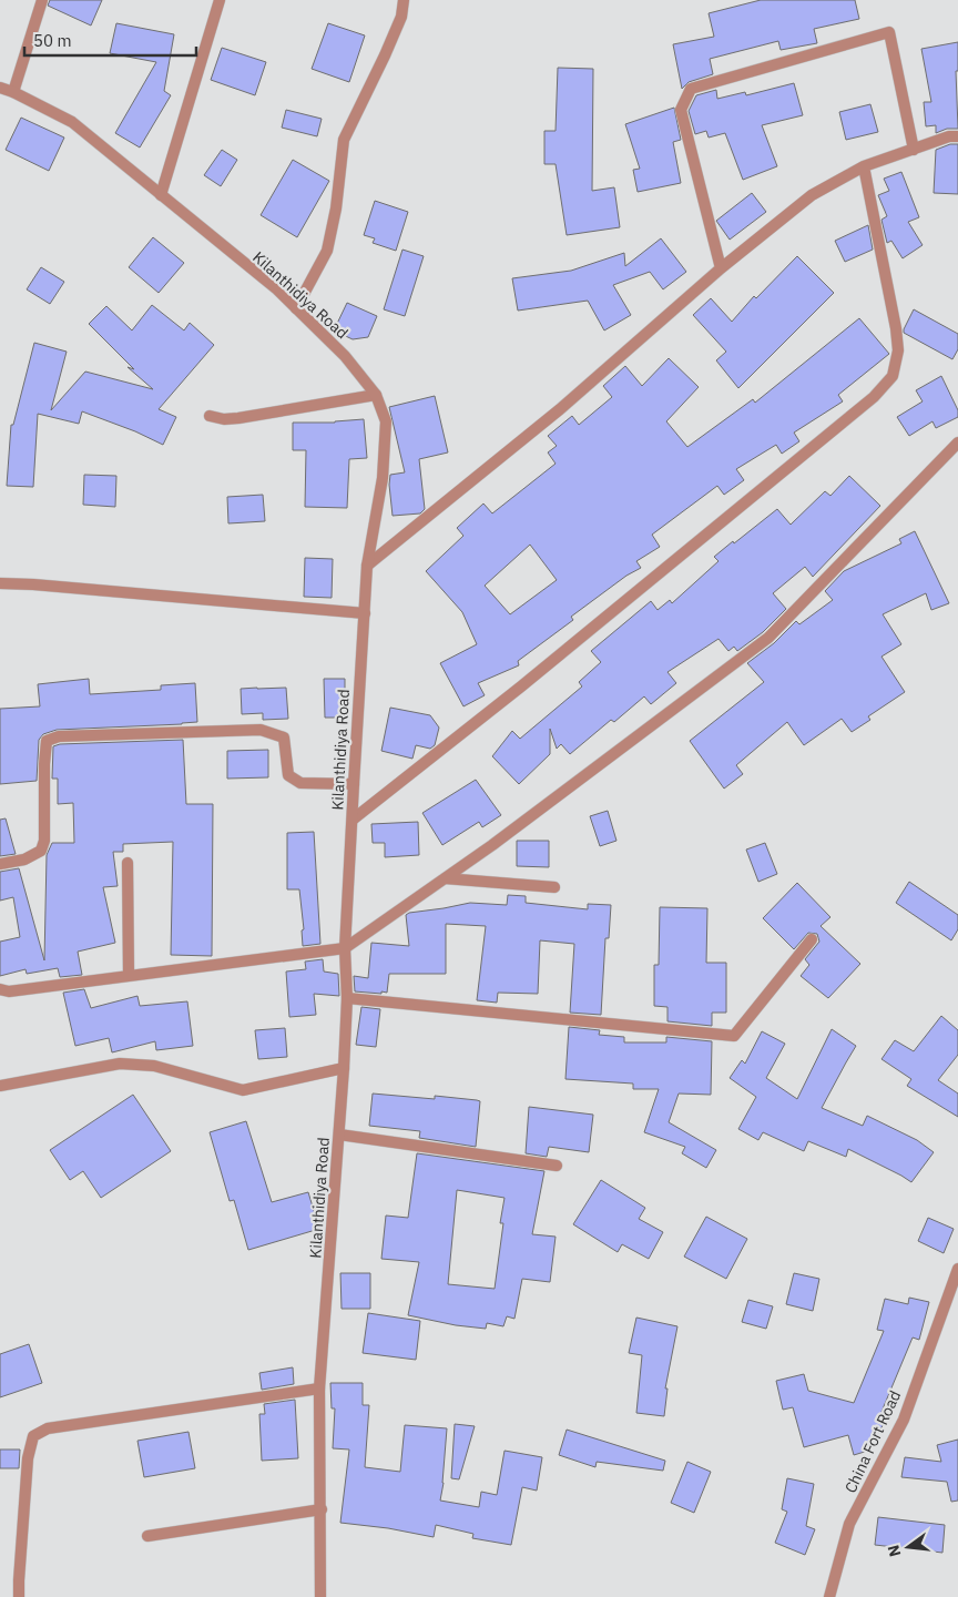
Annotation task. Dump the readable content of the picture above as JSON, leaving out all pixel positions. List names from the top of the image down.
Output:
{
  "streets": {
    "street": ["Kilanthidiya Road", "China Fort Road"]
  },
  "scale_bar": "50 m",
  "north": "left"
}
